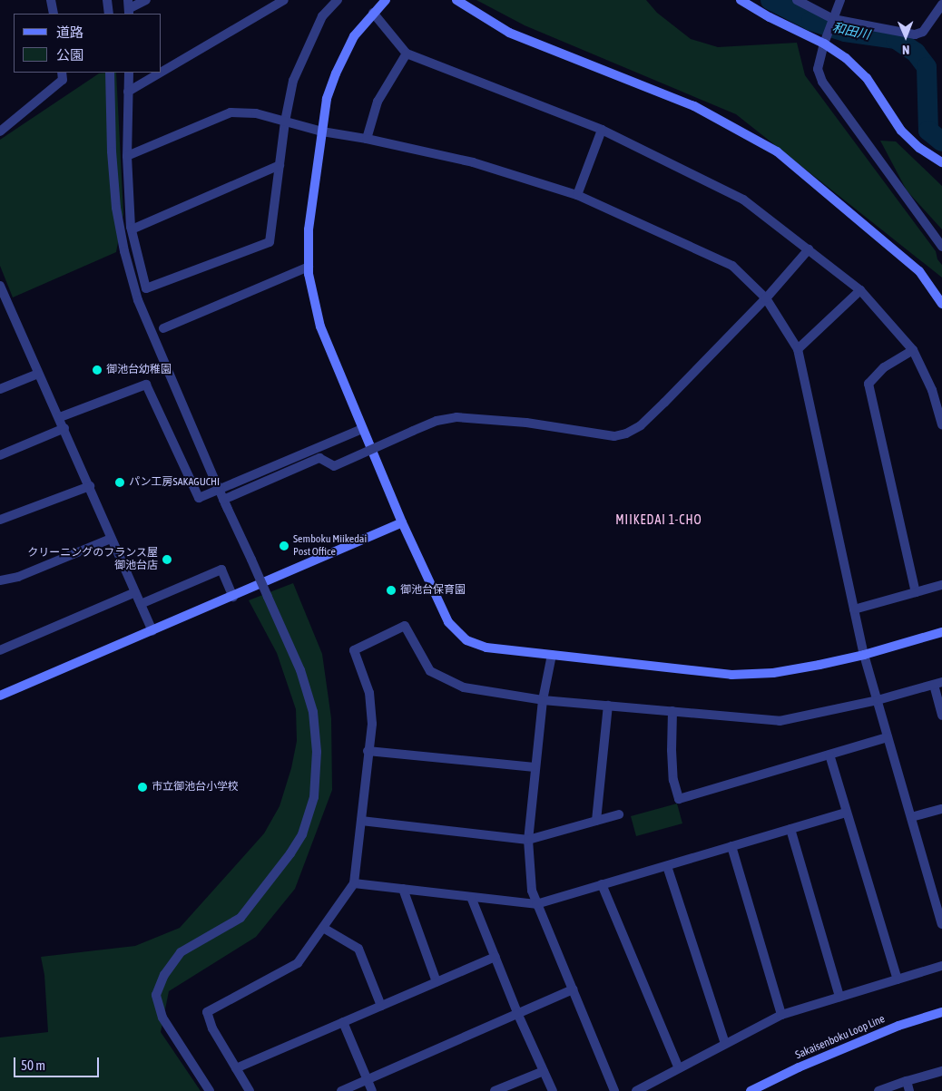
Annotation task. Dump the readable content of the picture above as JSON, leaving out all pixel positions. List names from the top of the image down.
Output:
{
  "streets": {
    "street": ["Sakaisenboku Loop Line"]
  },
  "districts": ["MIIKEDAI 1-CHO"],
  "water": ["和田川"],
  "places": [
    "御池台幼稚園",
    "パン工房SAKAGUCHI",
    "Semboku Miikedai Post Office",
    "クリーニングのフランス屋 御池台店",
    "御池台保育園",
    "市立御池台小学校"
  ],
  "legend": ["道路", "公園"],
  "scale_bar": "50 m",
  "north": "bottom"
}
